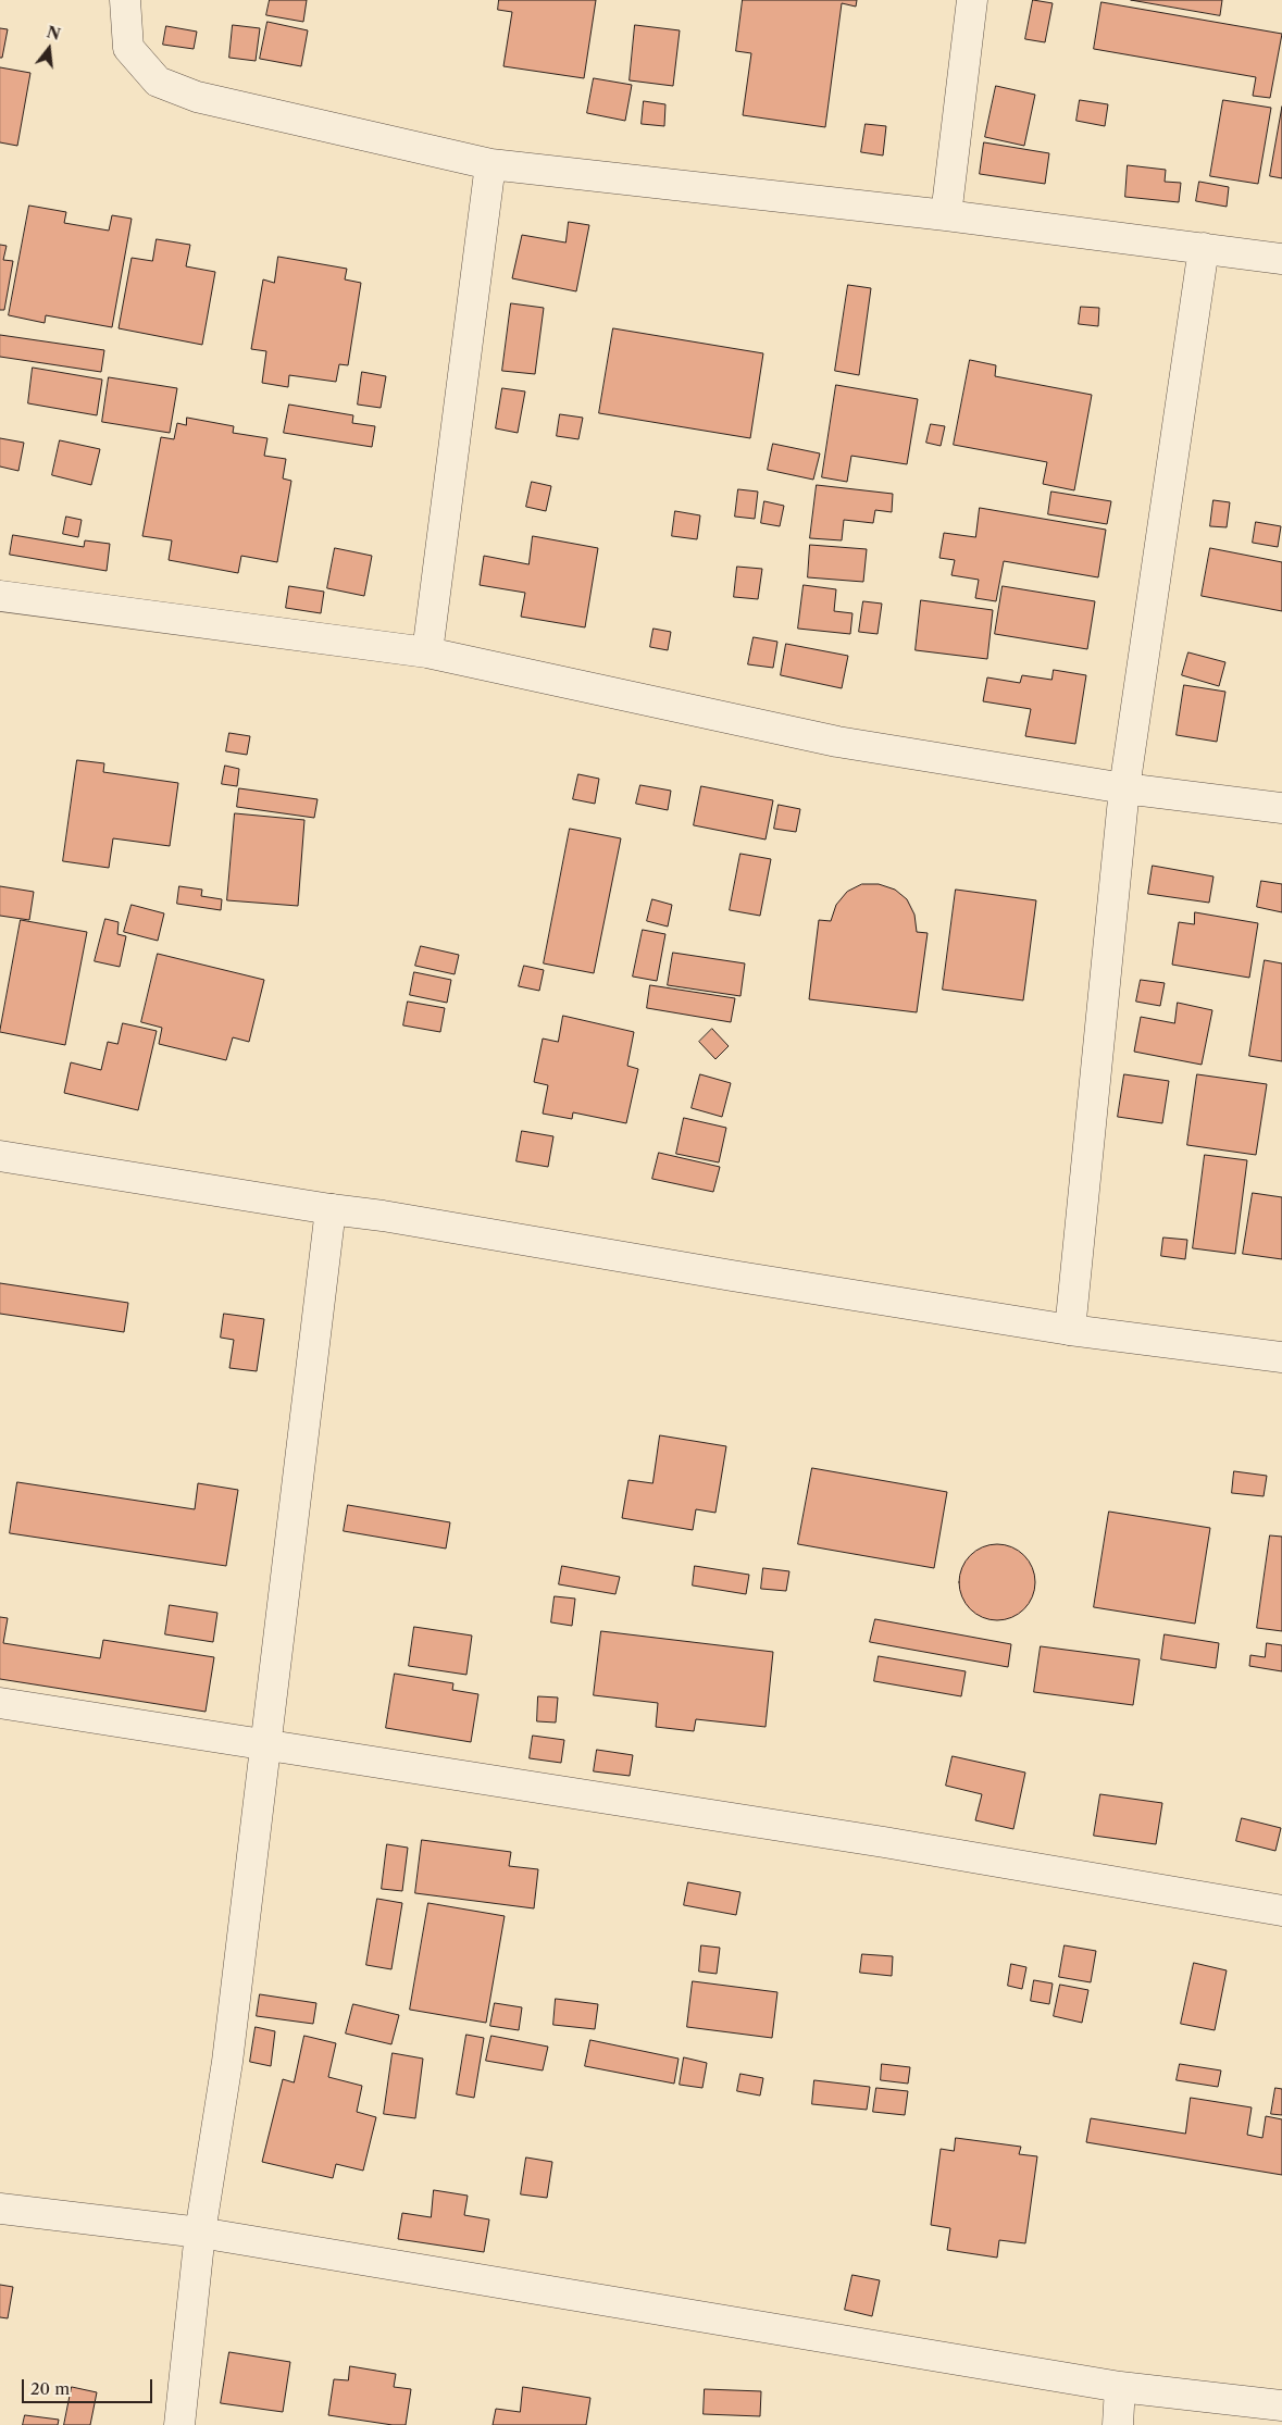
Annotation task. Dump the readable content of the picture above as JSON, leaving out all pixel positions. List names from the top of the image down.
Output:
{
  "scale_bar": "20 m",
  "north": "top"
}
